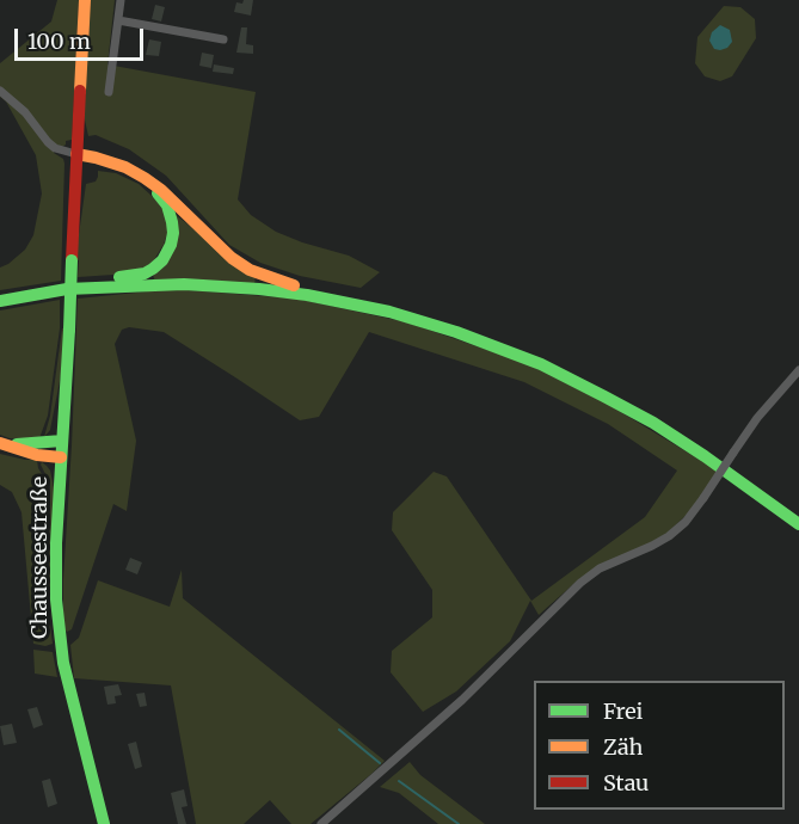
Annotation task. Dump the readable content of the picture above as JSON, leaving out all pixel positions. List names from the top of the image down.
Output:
{
  "streets": {
    "main road": ["Chausseestraße"]
  },
  "legend": ["Frei", "Zäh", "Stau"],
  "scale_bar": "100 m"
}
